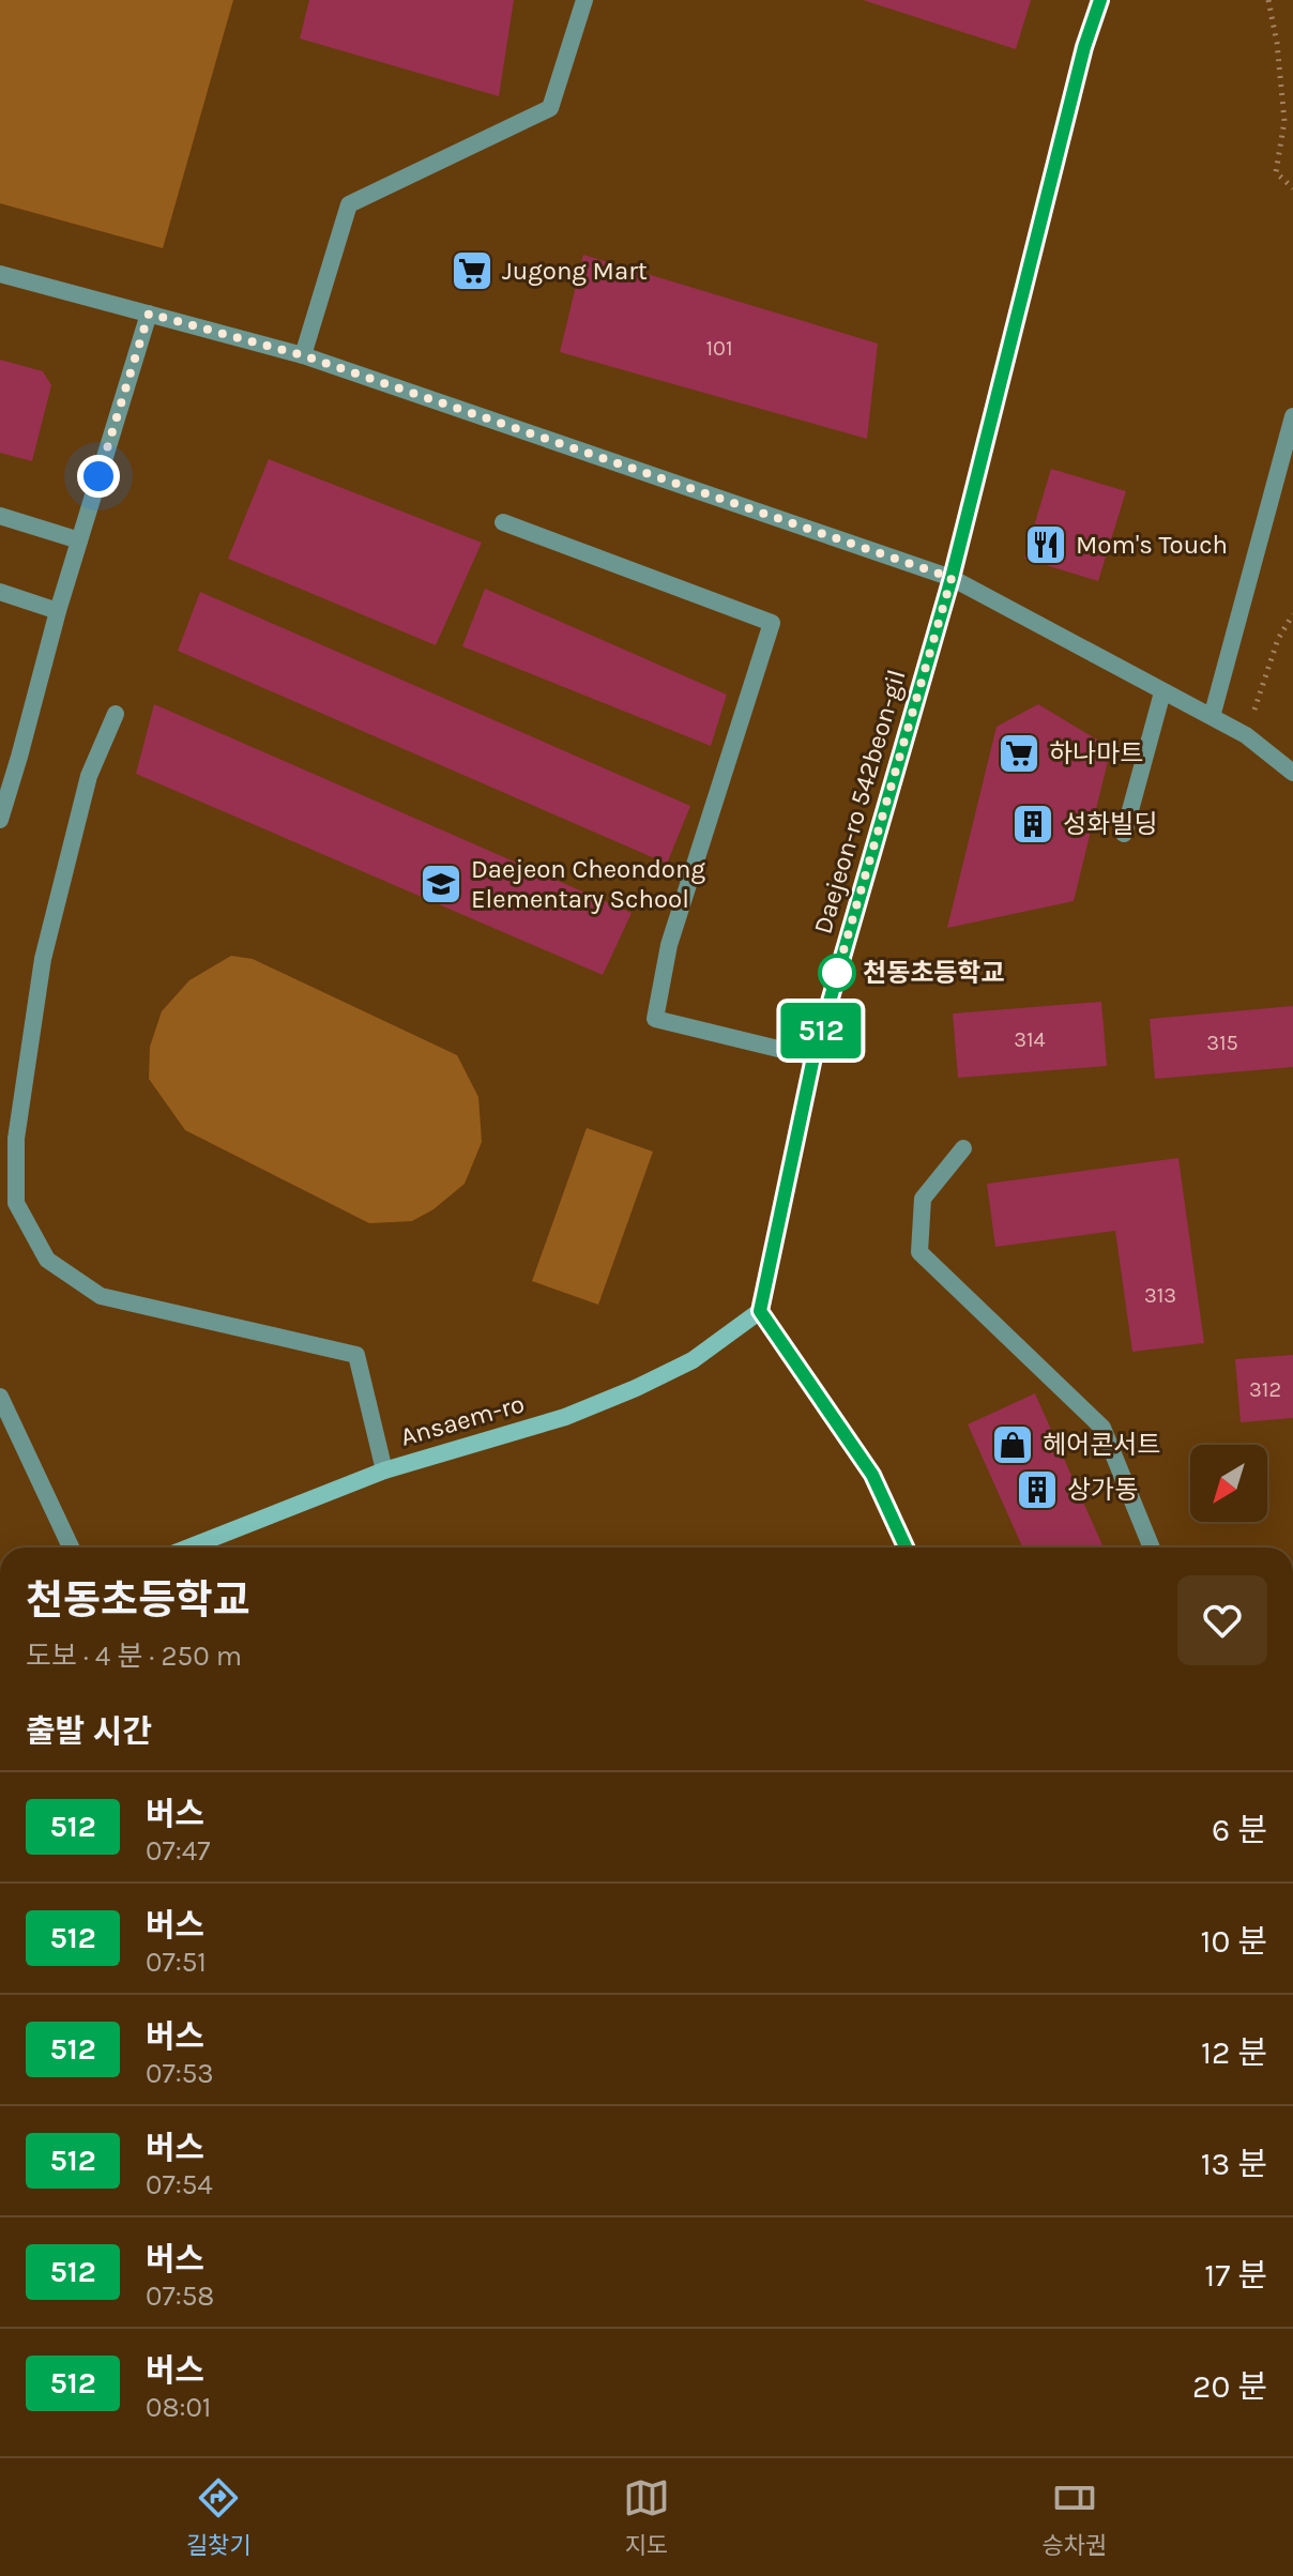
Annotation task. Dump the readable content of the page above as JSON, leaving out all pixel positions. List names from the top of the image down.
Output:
{
  "streets": {
    "main road": ["Daejeon-ro 542beon-gil", "Ansaem-ro"]
  },
  "crossings": [
    ["Daejeon-ro 542beon-gil", "Ansaem-ro"]
  ],
  "places": {
    "supermarket": ["Jugong Mart", "하나마트"],
    "restaurant": ["Mom's Touch"],
    "building": ["성화빌딩", "상가동"],
    "school or university": ["Daejeon Cheondong Elementary School"],
    "other": ["천동초등학교"],
    "shop": ["헤어콘서트"]
  },
  "lines": ["bus line 512"],
  "house_numbers": [
    "101",
    "314",
    "315",
    "313",
    "312"
  ],
  "north": "bottom left",
  "page": {
    "on_map": "512",
    "heading": [
      ["천동초등학교", "도보 · 4 분 · 250 m"],
      "출발 시간"
    ],
    "list": [
      {
        "mark": "512",
        "name": "버스",
        "note": "07:47",
        "value": "6 분"
      },
      {
        "mark": "512",
        "name": "버스",
        "note": "07:51",
        "value": "10 분"
      },
      {
        "mark": "512",
        "name": "버스",
        "note": "07:53",
        "value": "12 분"
      },
      {
        "mark": "512",
        "name": "버스",
        "note": "07:54",
        "value": "13 분"
      },
      {
        "mark": "512",
        "name": "버스",
        "note": "07:58",
        "value": "17 분"
      },
      {
        "mark": "512",
        "name": "버스",
        "note": "08:01",
        "value": "20 분"
      }
    ],
    "tabs": ["길찾기", "지도", "승차권"]
  }
}
